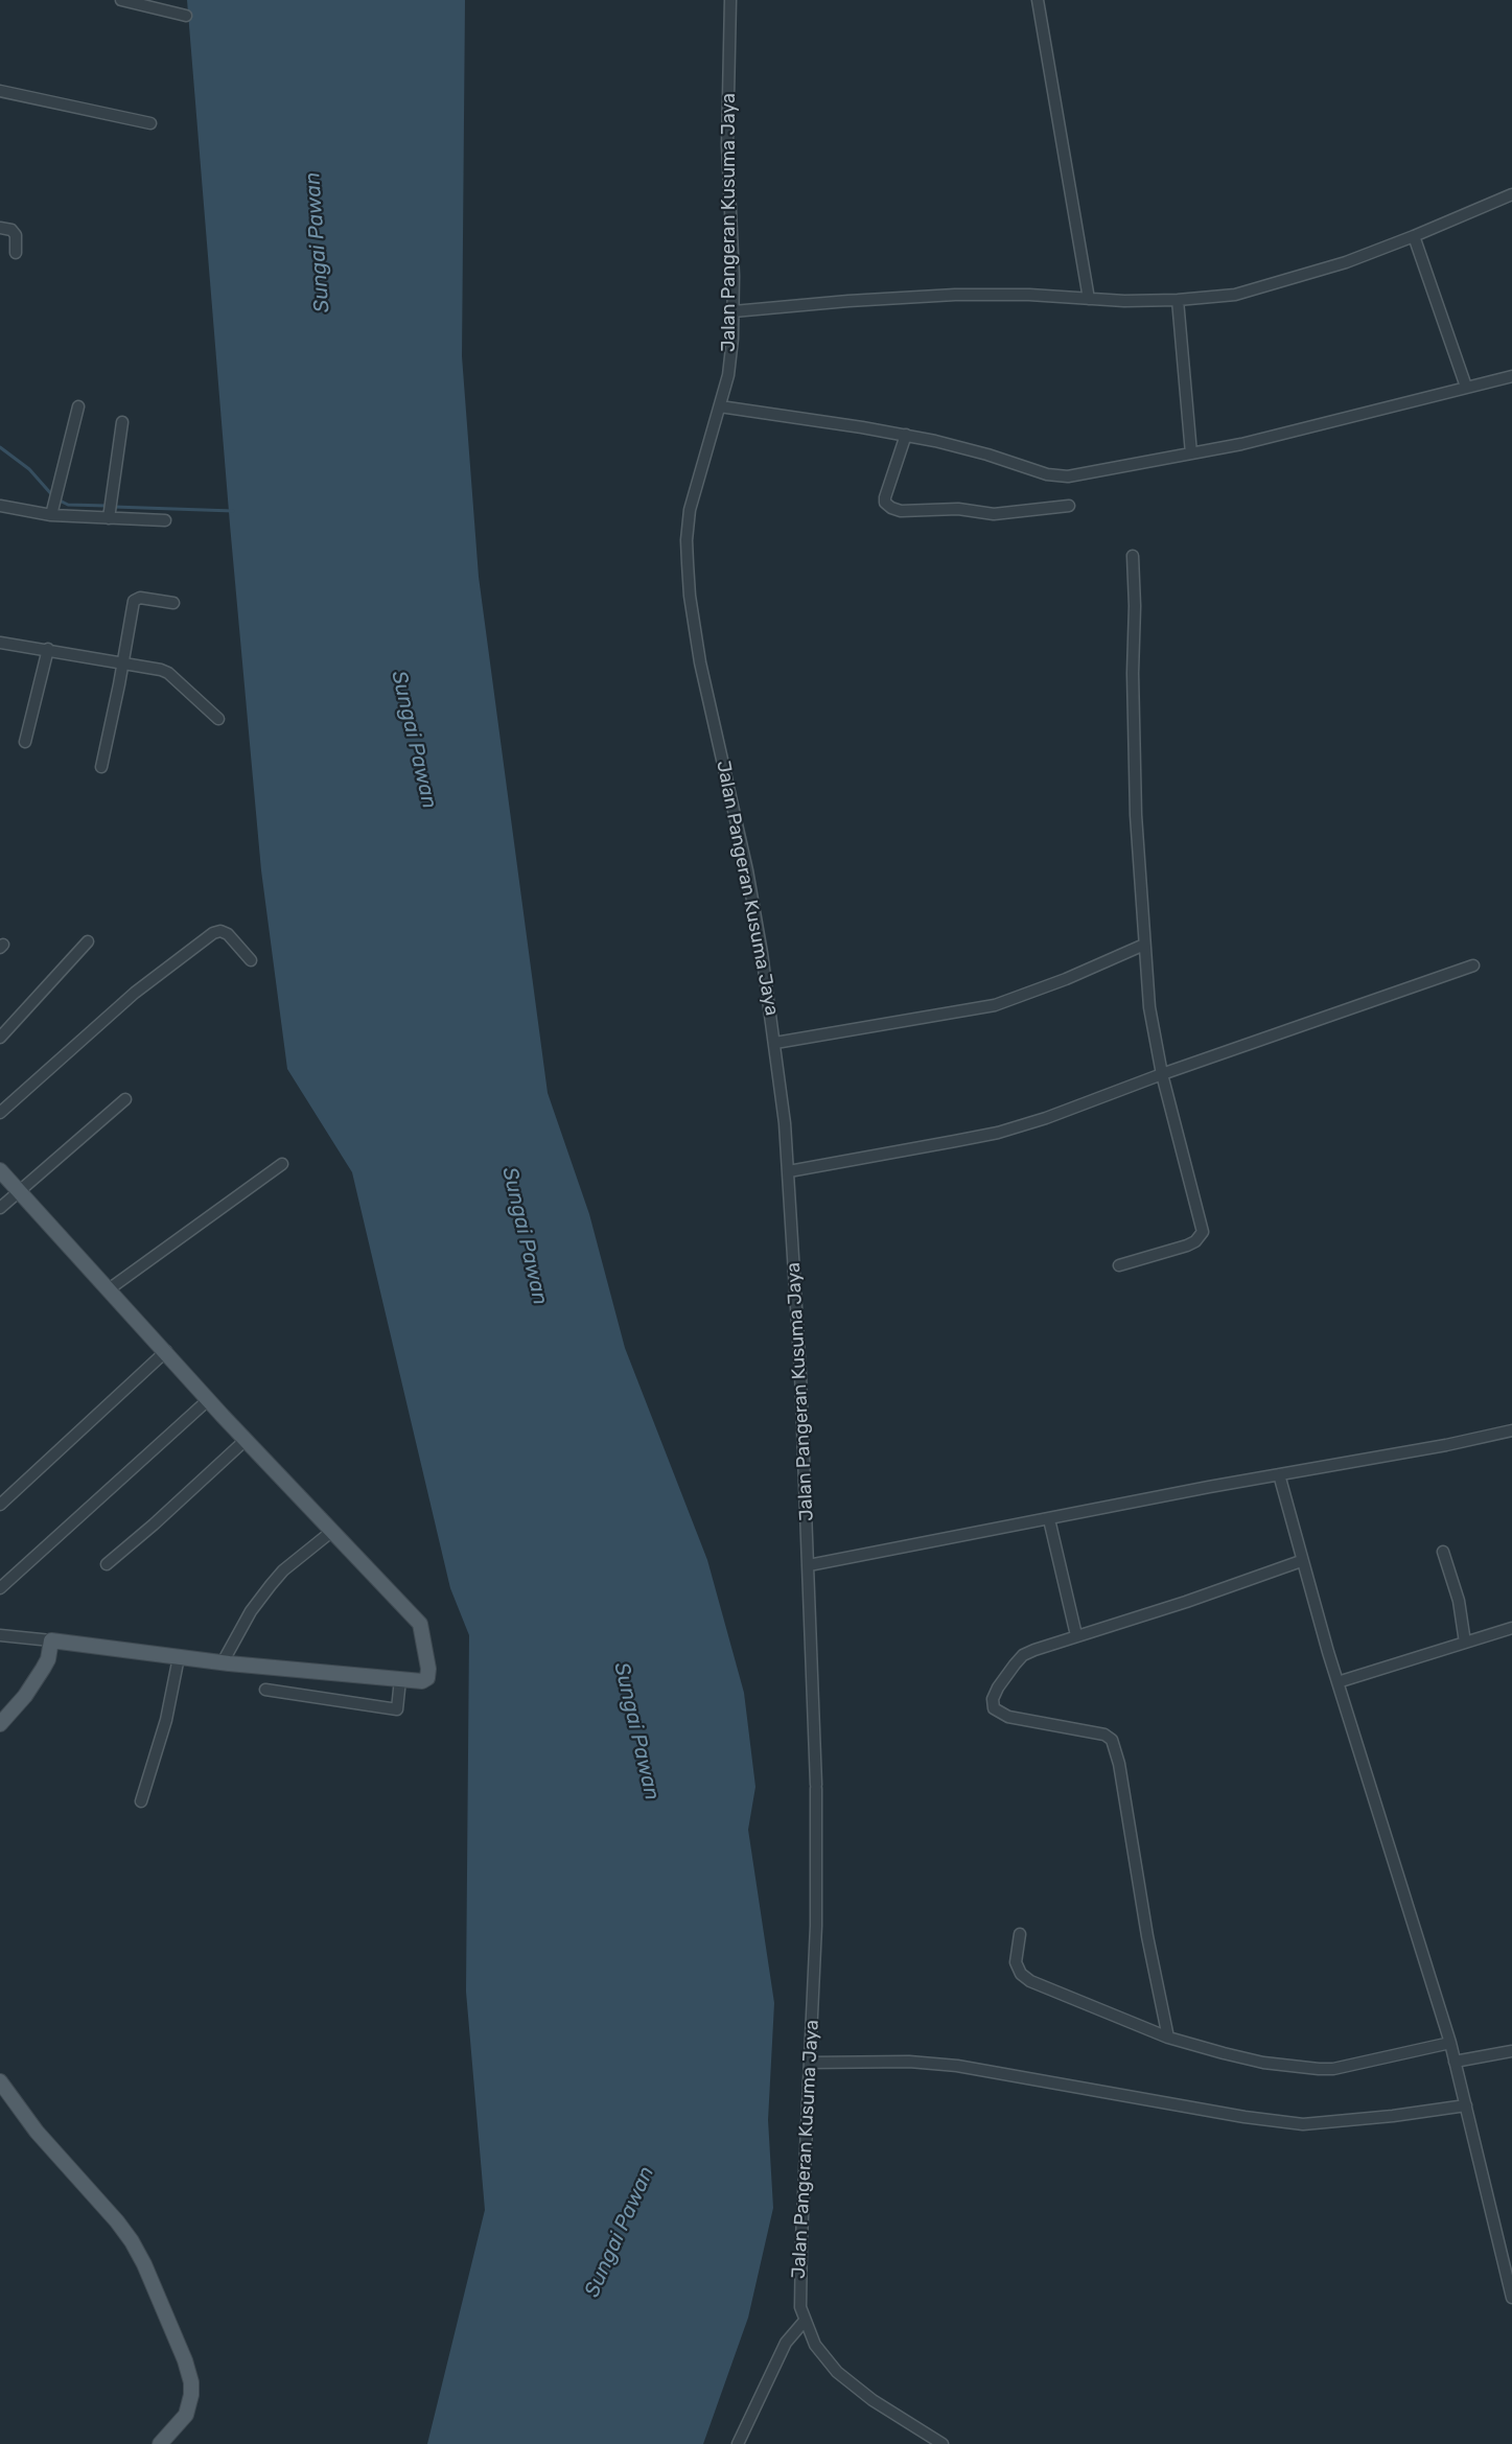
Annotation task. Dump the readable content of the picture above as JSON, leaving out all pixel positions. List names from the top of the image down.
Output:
{
  "streets": {
    "street": ["Jalan Pangeran Kusuma Jaya"]
  },
  "water": ["Sungai Pawan"]
}
